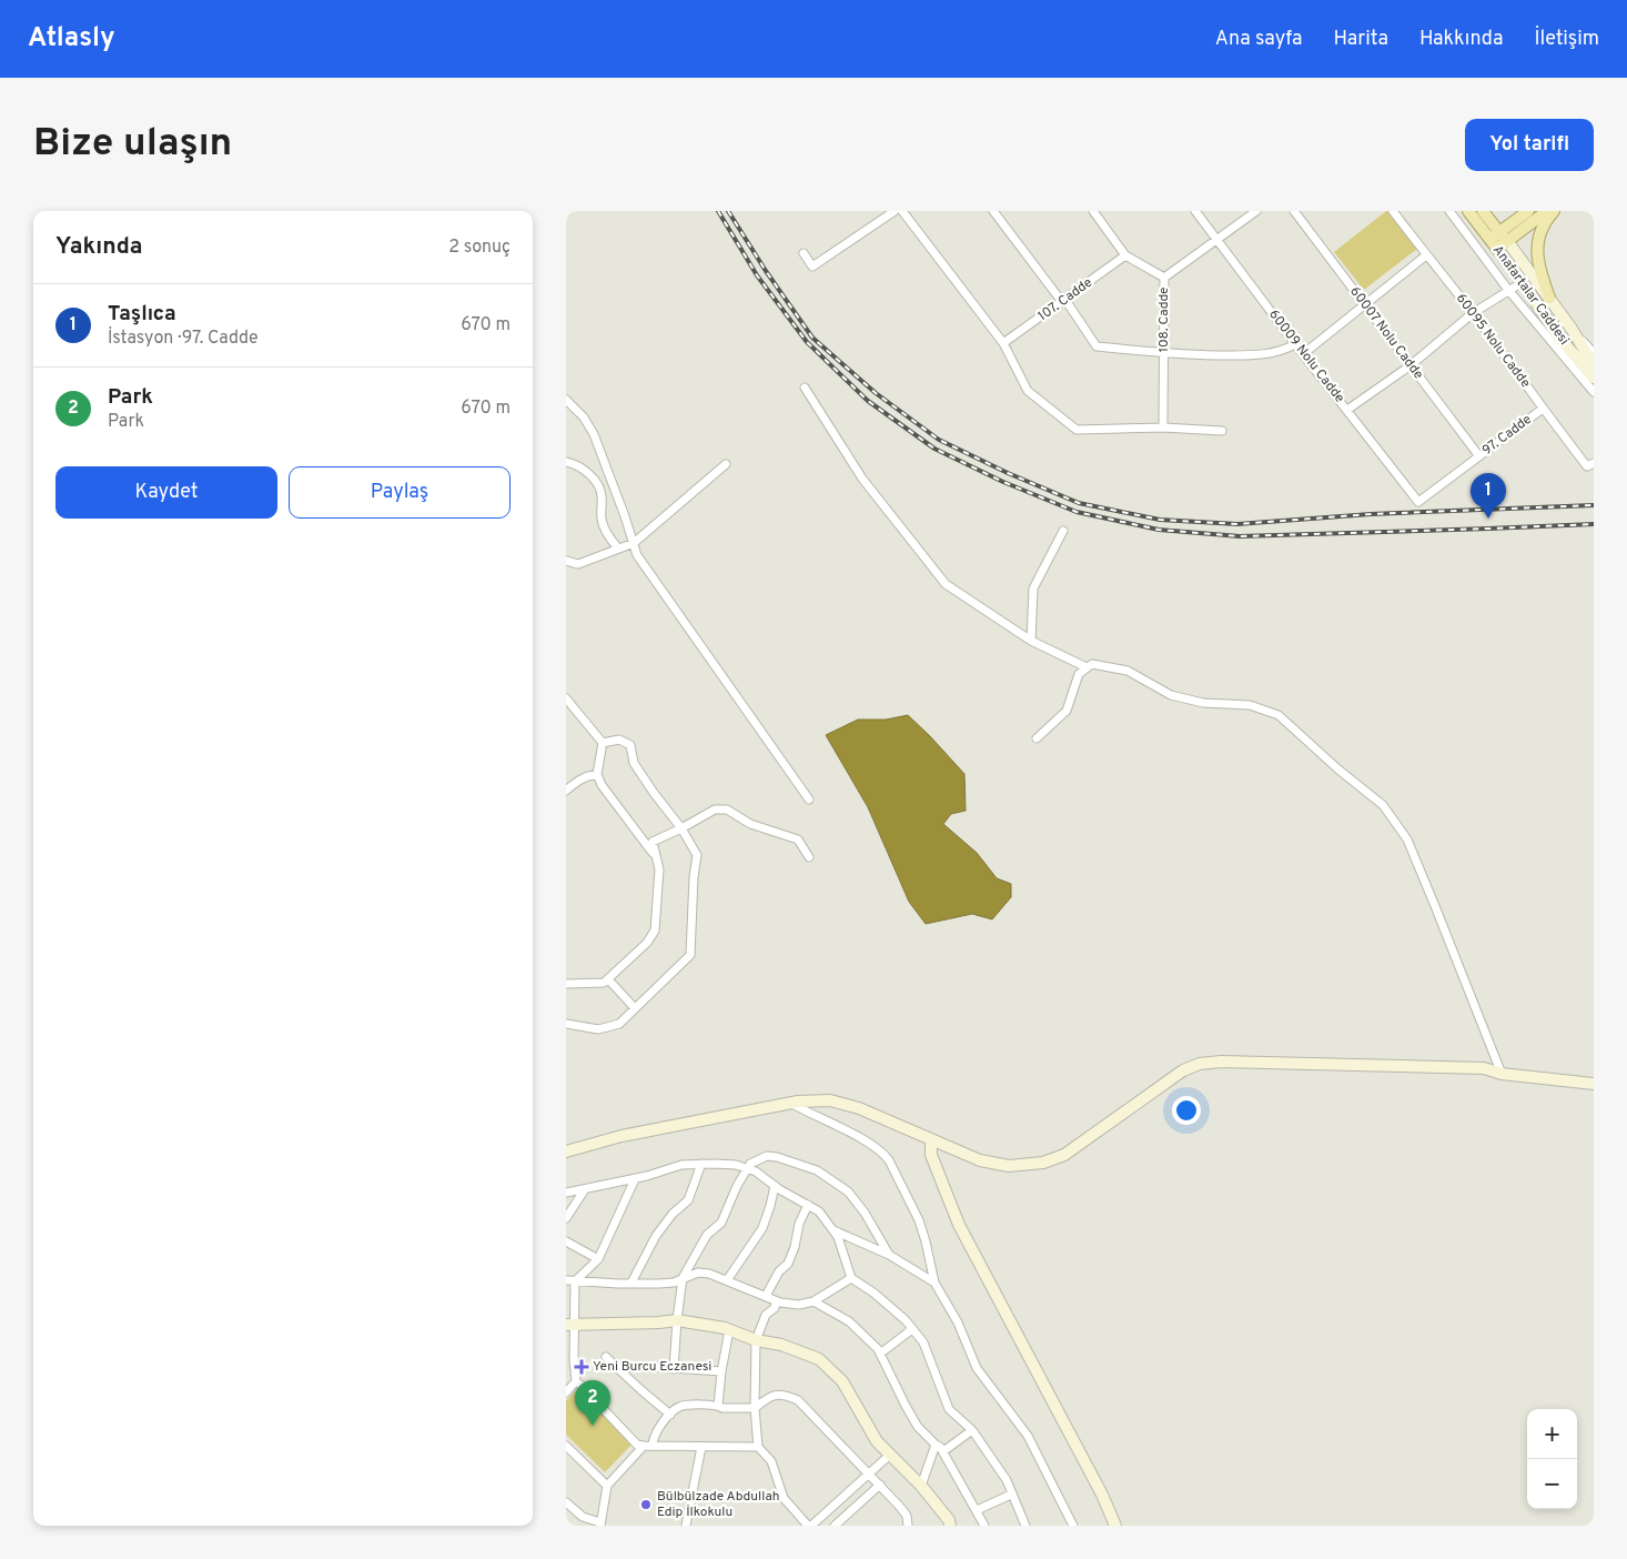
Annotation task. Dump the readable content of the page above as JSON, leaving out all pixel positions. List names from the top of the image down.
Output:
{
  "streets": {
    "main road": ["Anafartalar Caddesi"],
    "street": [
      "107. Cadde",
      "108. Cadde",
      "60007 Nolu Cadde",
      "60095 Nolu Cadde",
      "60009 Nolu Cadde",
      "97. Cadde"
    ]
  },
  "crossings": [
    ["107. Cadde", "108. Cadde"],
    ["60007 Nolu Cadde", "97. Cadde"],
    ["60095 Nolu Cadde", "97. Cadde"],
    ["60009 Nolu Cadde", "97. Cadde"]
  ],
  "places": {
    "health": ["Yeni Burcu Eczanesi"],
    "other": ["Bülbülzade Abdullah Edip İlkokulu"]
  },
  "page": {
    "header": "Atlasly",
    "nav": [
      "Ana sayfa",
      "Harita",
      "Hakkında",
      "İletişim"
    ],
    "buttons": [
      "Yol tarifi",
      ["Kaydet", "Paylaş"]
    ],
    "title": "Bize ulaşın",
    "heading": ["Yakında", "2 sonuç"],
    "list": [
      {
        "mark": "1",
        "name": "Taşlıca",
        "note": "İstasyon · 97. Cadde",
        "value": "670 m"
      },
      {
        "mark": "2",
        "name": "Park",
        "note": "Park",
        "value": "670 m"
      }
    ],
    "pins": ["1", "2"],
    "map_buttons": ["+", "−"]
  }
}
